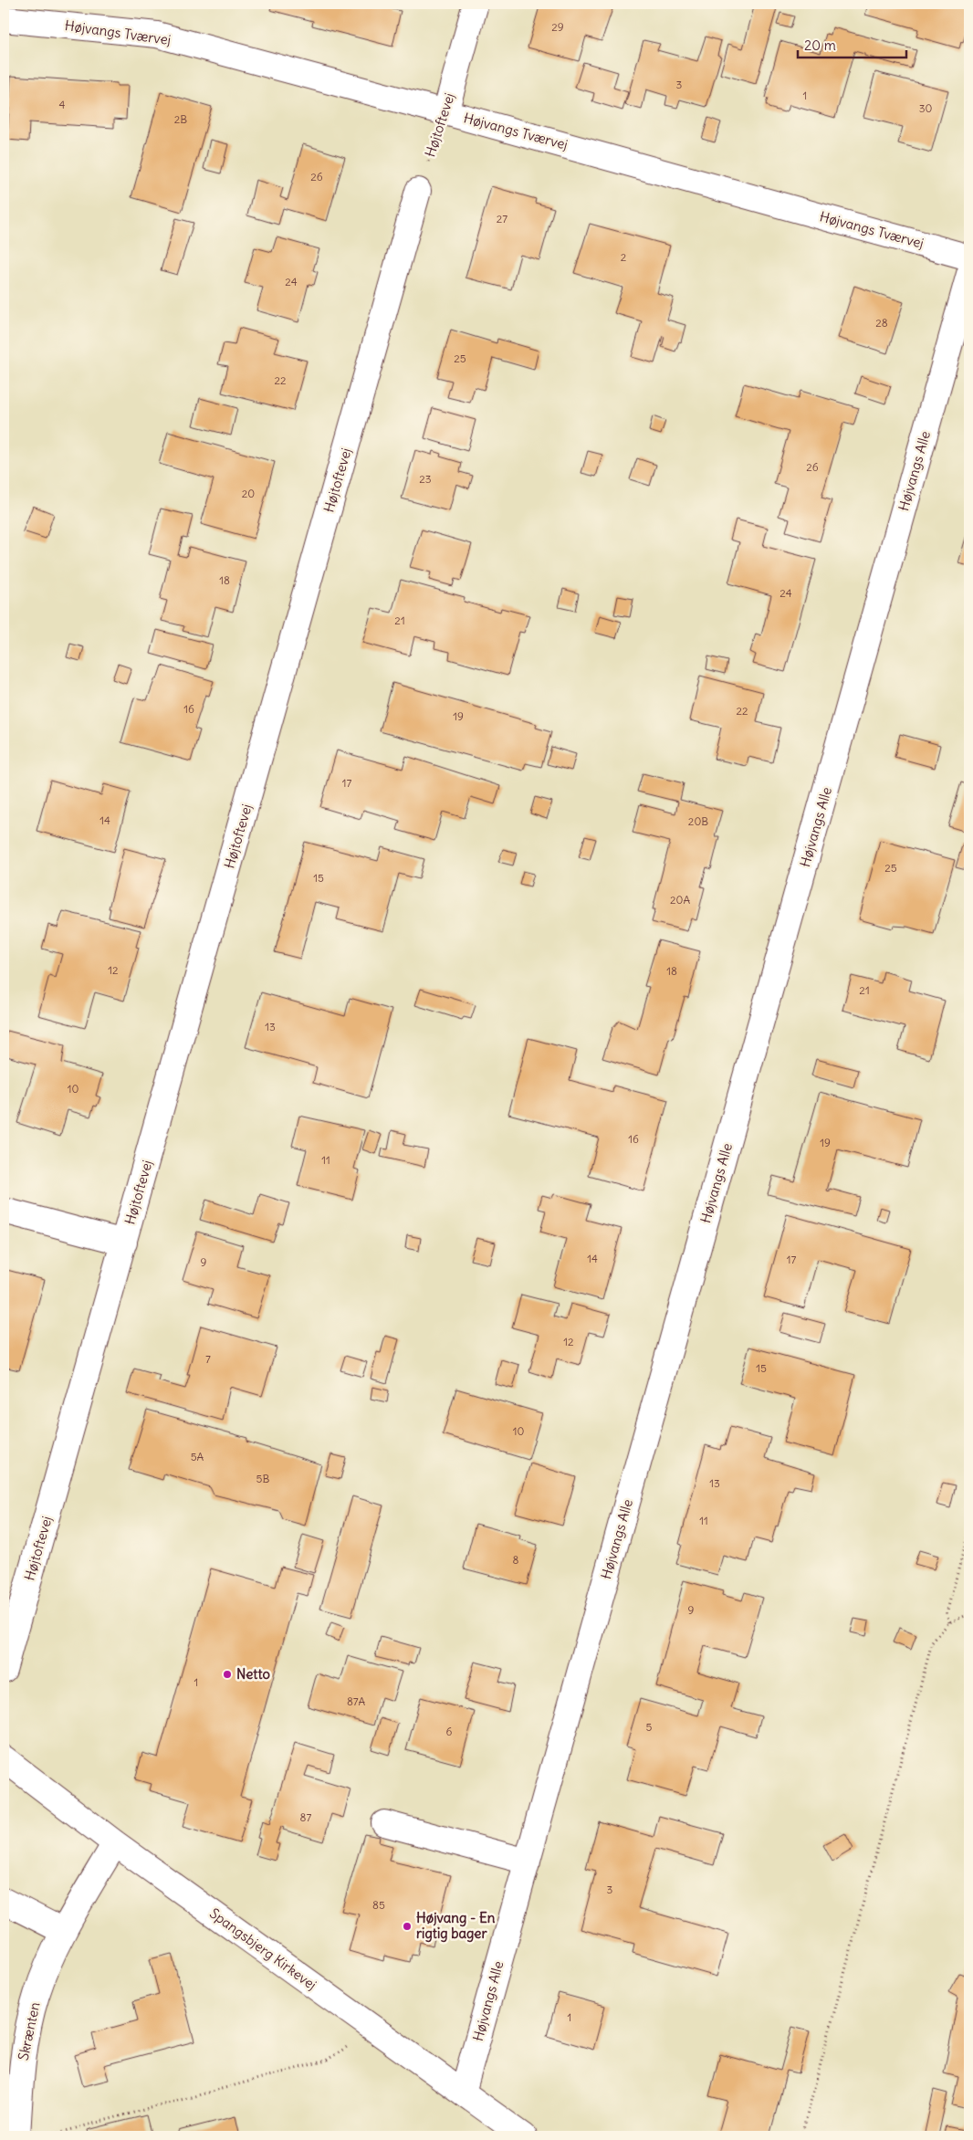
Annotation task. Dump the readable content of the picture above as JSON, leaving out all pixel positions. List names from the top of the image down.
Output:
{
  "streets": {
    "street": [
      "Højvangs Tværvej",
      "Højtoftevej",
      "Højvangs Alle",
      "Spangsbjerg Kirkevej",
      "Skrænten"
    ]
  },
  "crossings": [
    ["Højvangs Tværvej", "Højtoftevej"],
    ["Højvangs Alle", "Spangsbjerg Kirkevej"],
    ["Spangsbjerg Kirkevej", "Skrænten"]
  ],
  "places": ["Netto", "Højvang - En rigtig bager"],
  "house_numbers": [
    "29",
    "3",
    "1",
    "4",
    "30",
    "2B",
    "26",
    "27",
    "2",
    "24",
    "28",
    "25",
    "22",
    "26",
    "23",
    "20",
    "18",
    "24",
    "21",
    "16",
    "22",
    "19",
    "17",
    "14",
    "20B",
    "25",
    "15",
    "20A",
    "12",
    "18",
    "21",
    "13",
    "10",
    "16",
    "19",
    "11",
    "14",
    "17",
    "9",
    "12",
    "7",
    "15",
    "10",
    "5A",
    "5B",
    "13",
    "11",
    "8",
    "9",
    "1",
    "87A",
    "5",
    "6",
    "87",
    "3",
    "85",
    "1"
  ],
  "scale_bar": "20 m"
}
